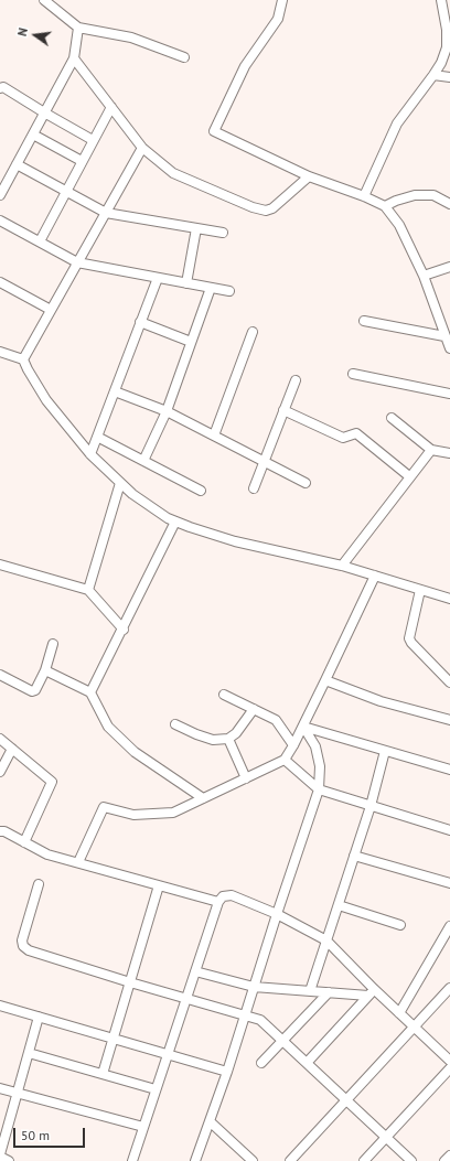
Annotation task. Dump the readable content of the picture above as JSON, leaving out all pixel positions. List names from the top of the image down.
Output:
{
  "scale_bar": "50 m",
  "north": "left"
}
